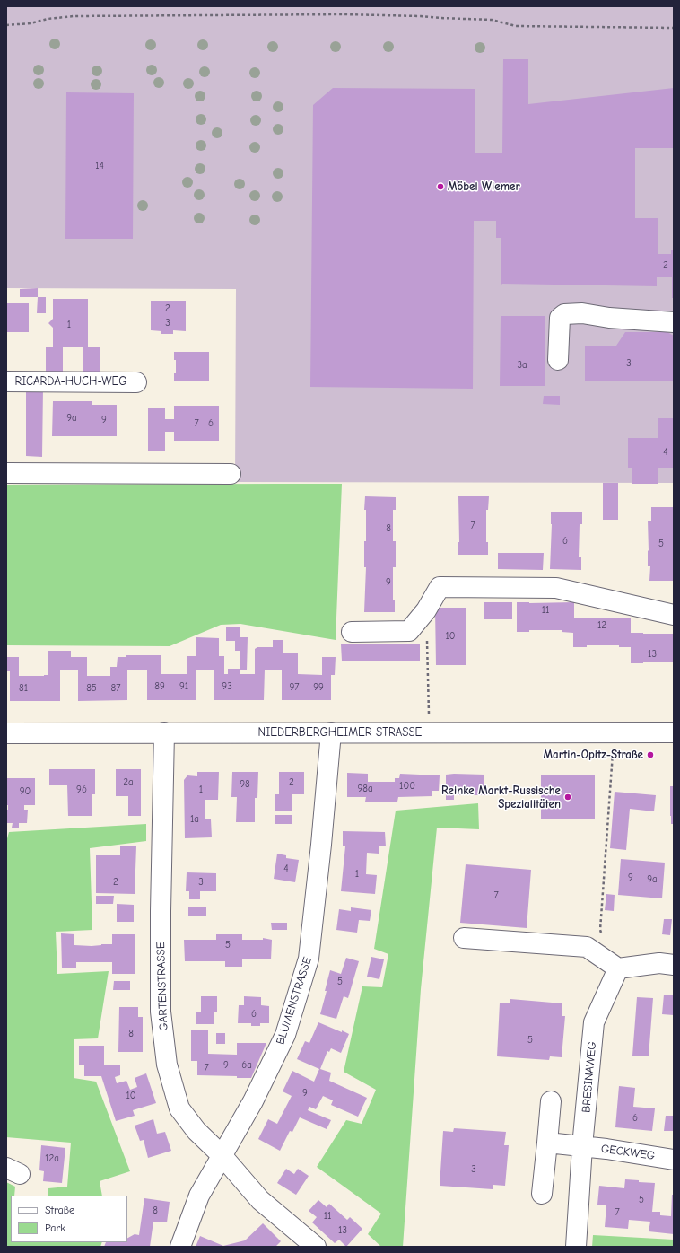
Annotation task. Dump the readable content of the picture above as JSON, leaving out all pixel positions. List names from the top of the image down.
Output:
{
  "streets": {
    "street": [
      "RICARDA-HUCH-WEG",
      "NIEDERBERGHEIMER STRASSE",
      "GARTENSTRASSE",
      "BLUMENSTRASSE",
      "BRESINAWEG",
      "GECKWEG"
    ]
  },
  "crossings": [
    ["NIEDERBERGHEIMER STRASSE", "GARTENSTRASSE"],
    ["NIEDERBERGHEIMER STRASSE", "BLUMENSTRASSE"],
    ["GARTENSTRASSE", "BLUMENSTRASSE"],
    ["BRESINAWEG", "GECKWEG"]
  ],
  "places": ["Möbel Wiemer", "Martin-Opitz-Straße", "Reinke Markt-Russische Spezialitäten"],
  "house_numbers": [
    "14",
    "2",
    "2",
    "3",
    "1",
    "3",
    "3a",
    "9a",
    "9",
    "7",
    "6",
    "4",
    "7",
    "8",
    "6",
    "5",
    "9",
    "11",
    "12",
    "10",
    "13",
    "89",
    "91",
    "93",
    "97",
    "99",
    "81",
    "85",
    "87",
    "2a",
    "2",
    "98",
    "100",
    "98a",
    "96",
    "1",
    "90",
    "1a",
    "4",
    "1",
    "9",
    "9a",
    "2",
    "3",
    "7",
    "5",
    "5",
    "6",
    "8",
    "5",
    "9",
    "6a",
    "7",
    "9",
    "10",
    "6",
    "12a",
    "3",
    "5",
    "8",
    "7",
    "11",
    "13"
  ],
  "legend": ["Straße", "Park"]
}
